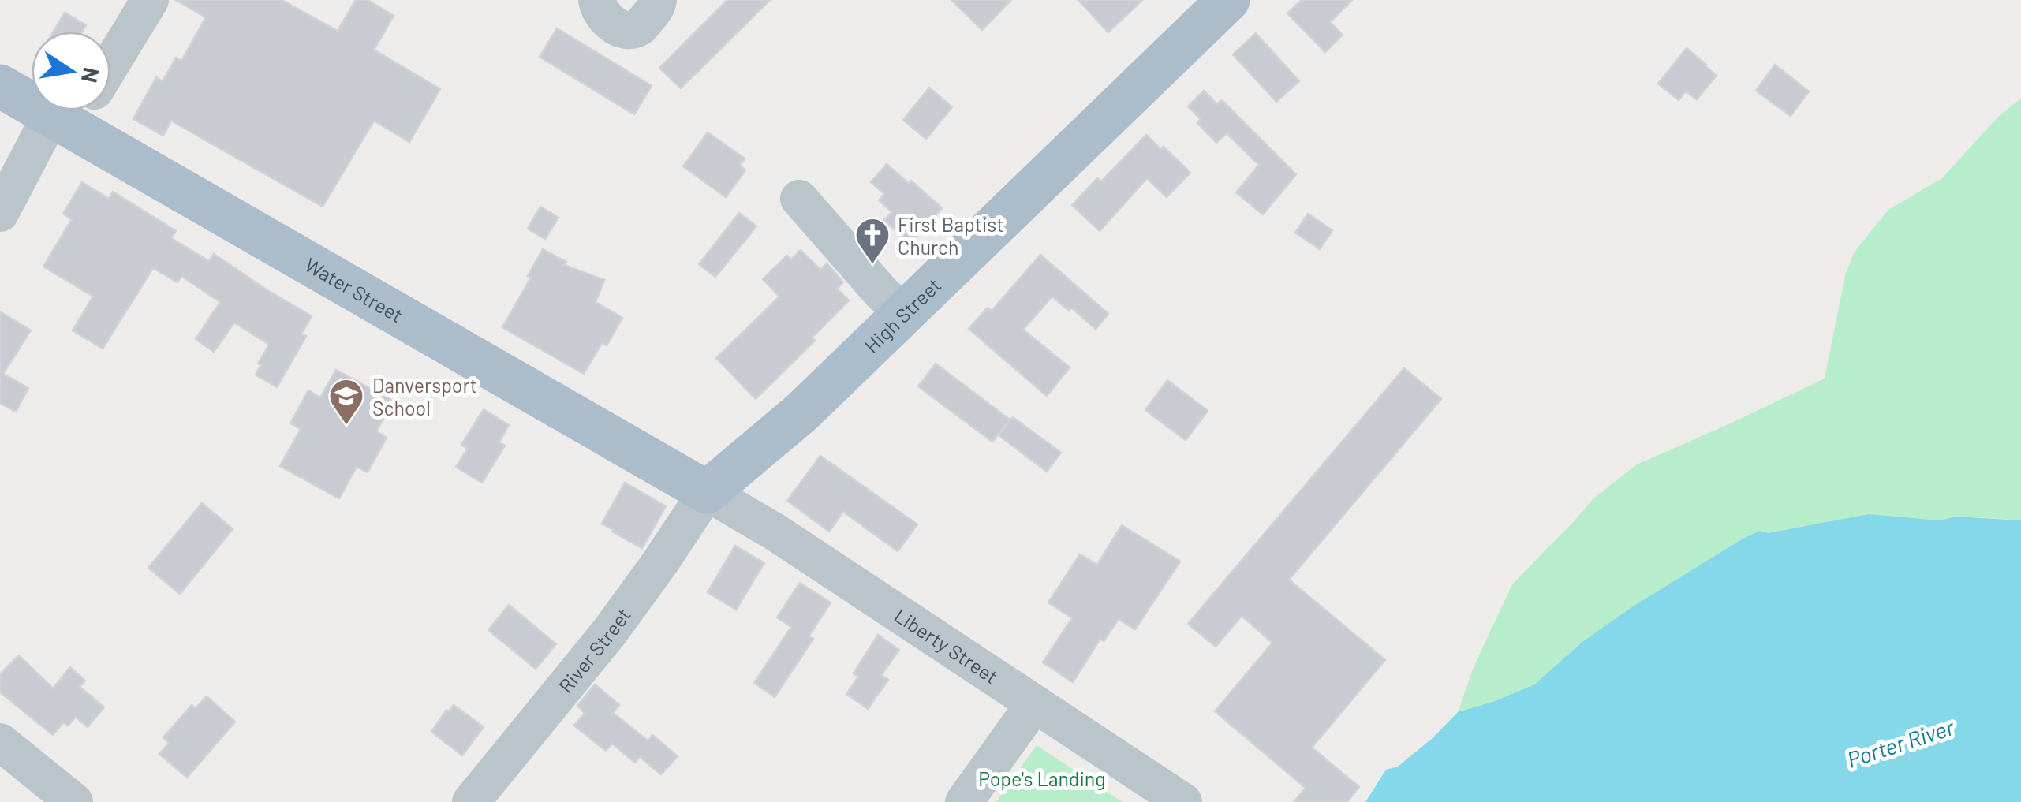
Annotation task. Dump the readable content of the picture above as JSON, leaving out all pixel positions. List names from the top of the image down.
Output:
{
  "streets": {
    "main road": ["Water Street", "High Street"],
    "street": ["Liberty Street", "River Street"]
  },
  "crossings": [
    ["Water Street", "High Street"],
    ["Water Street", "Liberty Street"],
    ["Water Street", "River Street"],
    ["High Street", "Liberty Street"],
    ["High Street", "River Street"],
    ["Liberty Street", "River Street"]
  ],
  "water": ["Porter River"],
  "parks": ["Pope's Landing"],
  "places": {
    "church": ["First Baptist Church"],
    "school or university": ["Danversport School"]
  },
  "north": "right"
}
